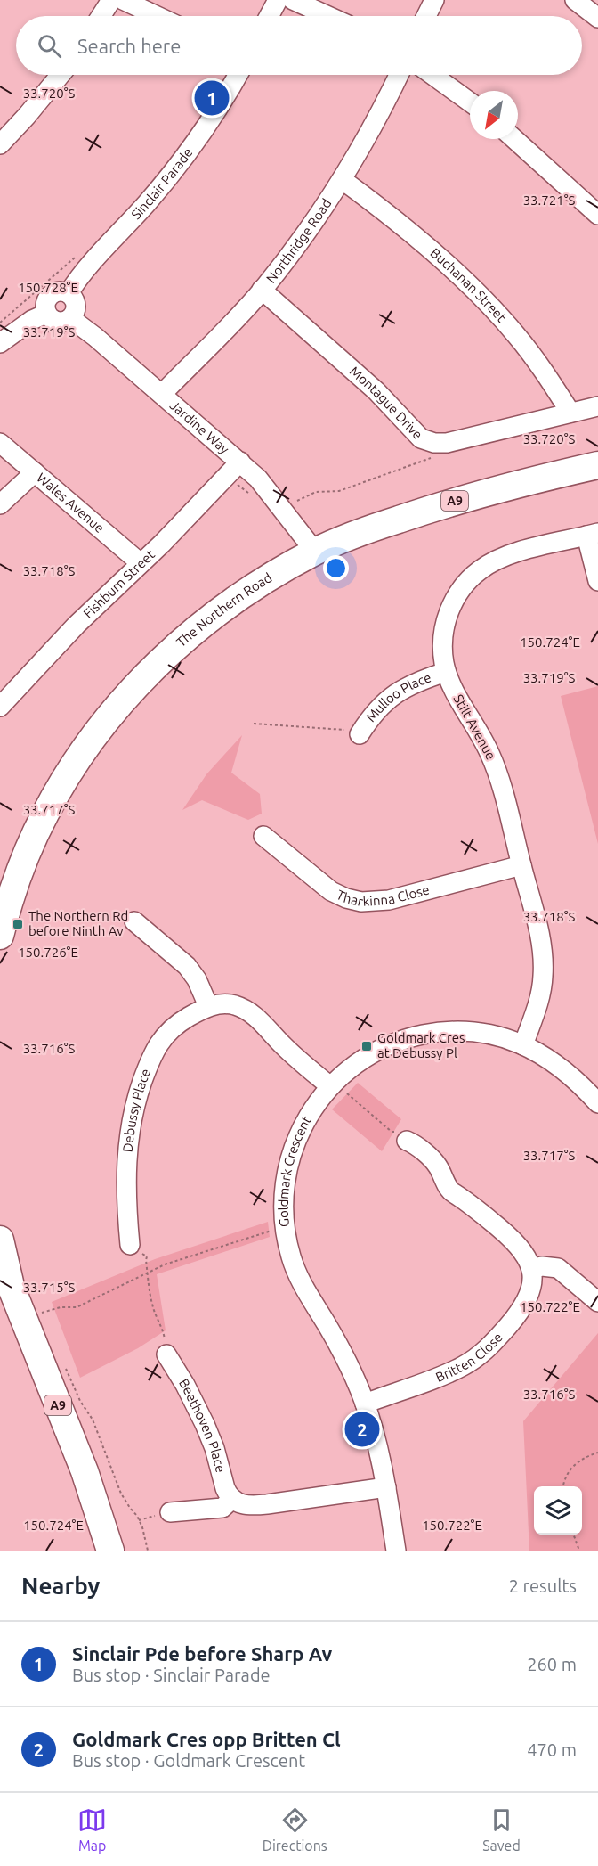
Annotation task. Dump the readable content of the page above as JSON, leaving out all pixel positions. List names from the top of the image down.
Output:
{
  "streets": {
    "highway": ["A9", "The Northern Road"],
    "street": [
      "Sinclair Parade",
      "Northridge Road",
      "Buchanan Street",
      "Montague Drive",
      "Jardine Way",
      "Wales Avenue",
      "Fishburn Street",
      "Mulloo Place",
      "Stilt Avenue",
      "Tharkinna Close",
      "Debussy Place",
      "Goldmark Crescent",
      "Britten Close",
      "Beethoven Place"
    ]
  },
  "crossings": [
    ["Sinclair Parade", "Jardine Way"],
    ["Northridge Road", "Buchanan Street"],
    ["Northridge Road", "Montague Drive"],
    ["Northridge Road", "Jardine Way"],
    ["Buchanan Street", "Montague Drive"],
    ["Jardine Way", "Fishburn Street"],
    ["Jardine Way", "The Northern Road"],
    ["Wales Avenue", "Fishburn Street"],
    ["Mulloo Place", "Stilt Avenue"],
    ["Stilt Avenue", "Tharkinna Close"],
    ["Stilt Avenue", "Goldmark Crescent"],
    ["Debussy Place", "Goldmark Crescent"],
    ["Goldmark Crescent", "Britten Close"]
  ],
  "places": {
    "transit": ["The Northern Rd before Ninth Av", "Goldmark Cres at Debussy Pl"]
  },
  "north": "bottom left",
  "page": {
    "search": "Search here",
    "pins": ["1", "2"],
    "heading": ["Nearby", "2 results"],
    "list": [
      {
        "mark": "1",
        "name": "Sinclair Pde before Sharp Av",
        "note": "Bus stop · Sinclair Parade",
        "value": "260 m"
      },
      {
        "mark": "2",
        "name": "Goldmark Cres opp Britten Cl",
        "note": "Bus stop · Goldmark Crescent",
        "value": "470 m"
      }
    ],
    "nav": ["Map", "Directions", "Saved"]
  },
  "coordinates": [
    "33.720°S",
    "33.721°S",
    "150.728°E",
    "33.719°S",
    "33.718°S",
    "150.724°E",
    "33.717°S",
    "150.726°E",
    "33.716°S",
    "33.715°S",
    "150.722°E"
  ]
}
